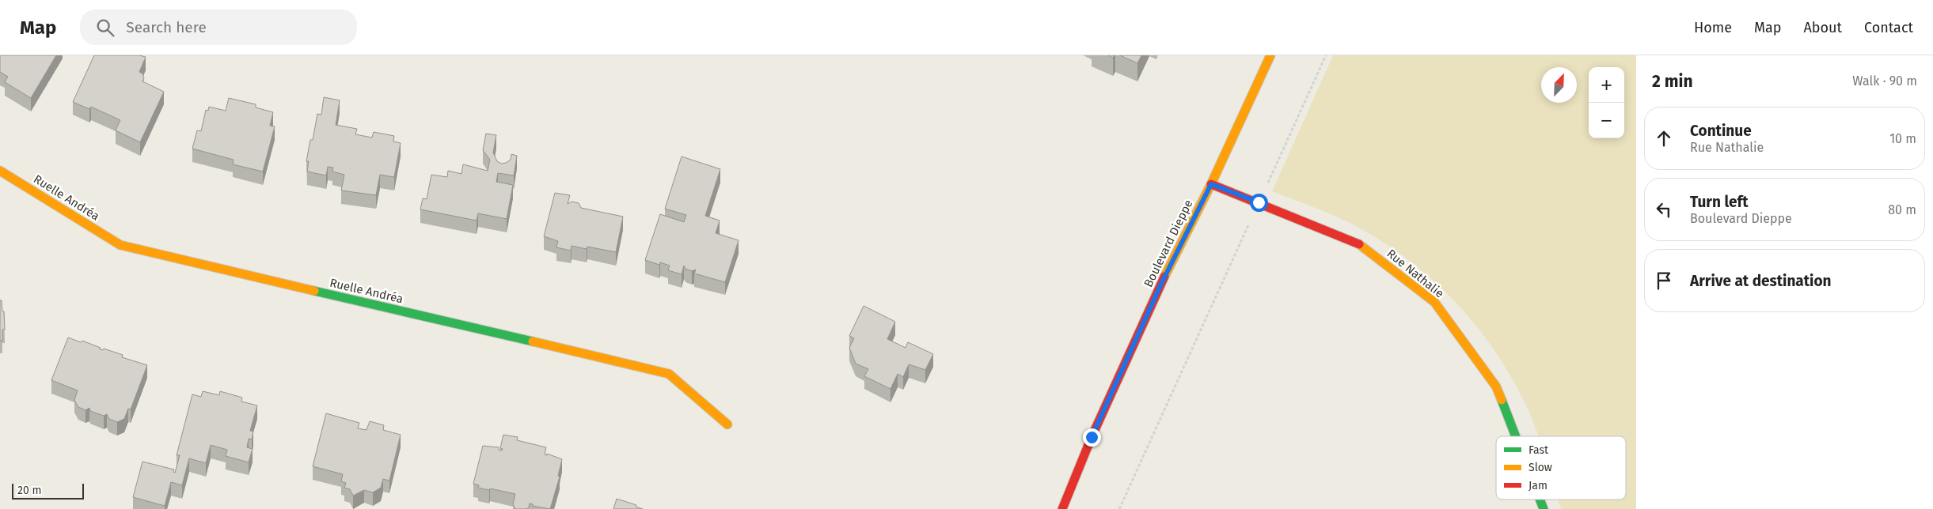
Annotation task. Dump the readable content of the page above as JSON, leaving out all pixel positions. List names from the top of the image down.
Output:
{
  "streets": {
    "street": ["Ruelle Andréa", "Boulevard Dieppe", "Rue Nathalie"]
  },
  "crossings": [
    ["Boulevard Dieppe", "Rue Nathalie"]
  ],
  "legend": ["Fast", "Slow", "Jam"],
  "scale_bar": "20 m",
  "north": "top right",
  "page": {
    "header": "Map",
    "search": "Search here",
    "nav": [
      "Home",
      "Map",
      "About",
      "Contact"
    ],
    "heading": ["2 min", "Walk · 90 m"],
    "map_buttons": ["+", "−"],
    "list": [
      ["Continue", "Rue Nathalie", "10 m"],
      ["Turn left", "Boulevard Dieppe", "80 m"],
      "Arrive at destination"
    ],
    "scale": "20 m"
  }
}
